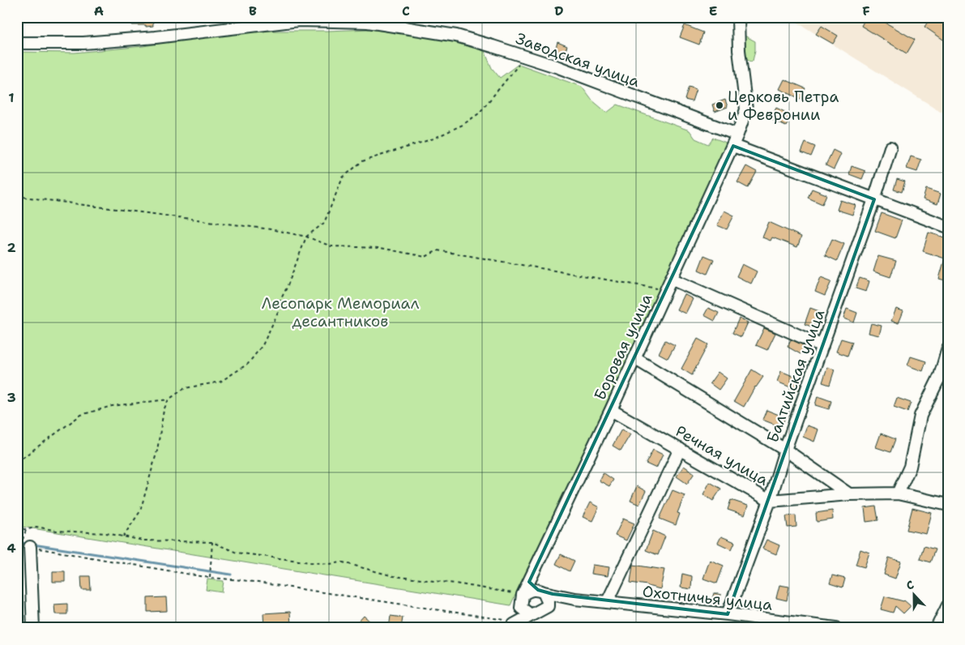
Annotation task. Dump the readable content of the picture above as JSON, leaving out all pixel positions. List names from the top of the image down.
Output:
{
  "streets": {
    "street": [
      "Заводская улица",
      "Боровая улица",
      "Балтийская улица",
      "Речная улица",
      "Охотничья улица"
    ]
  },
  "crossings": [
    ["Заводская улица", "Боровая улица"],
    ["Боровая улица", "Речная улица"],
    ["Боровая улица", "Охотничья улица"],
    ["Балтийская улица", "Речная улица"],
    ["Балтийская улица", "Охотничья улица"]
  ],
  "parks": ["Лесопарк Мемориал десантников"],
  "places": ["Церковь Петра и Февронии"],
  "north": "top",
  "grid": {
    "columns": [
      "A",
      "B",
      "C",
      "D",
      "E",
      "F"
    ],
    "rows": [
      "1",
      "2",
      "3",
      "4"
    ]
  }
}
